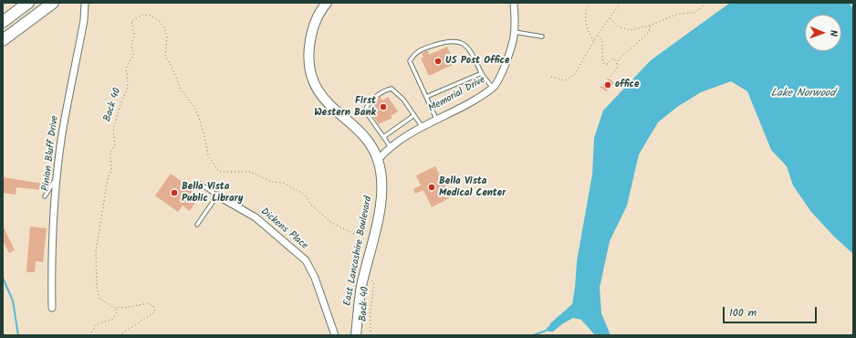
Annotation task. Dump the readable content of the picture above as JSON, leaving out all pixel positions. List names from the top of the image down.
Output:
{
  "streets": {
    "main road": ["East Lancashire Boulevard"],
    "street": ["Memorial Drive", "Pinion Bluff Drive", "Dickens Place"],
    "path": ["Back 40"]
  },
  "crossings": [
    ["Memorial Drive", "East Lancashire Boulevard"]
  ],
  "water": ["Lake Norwood"],
  "places": [
    "US Post Office",
    "office",
    "First Western Bank",
    "Bella Vista Medical Center",
    "Bella Vista Public Library"
  ],
  "scale_bar": "100 m",
  "north": "right"
}
